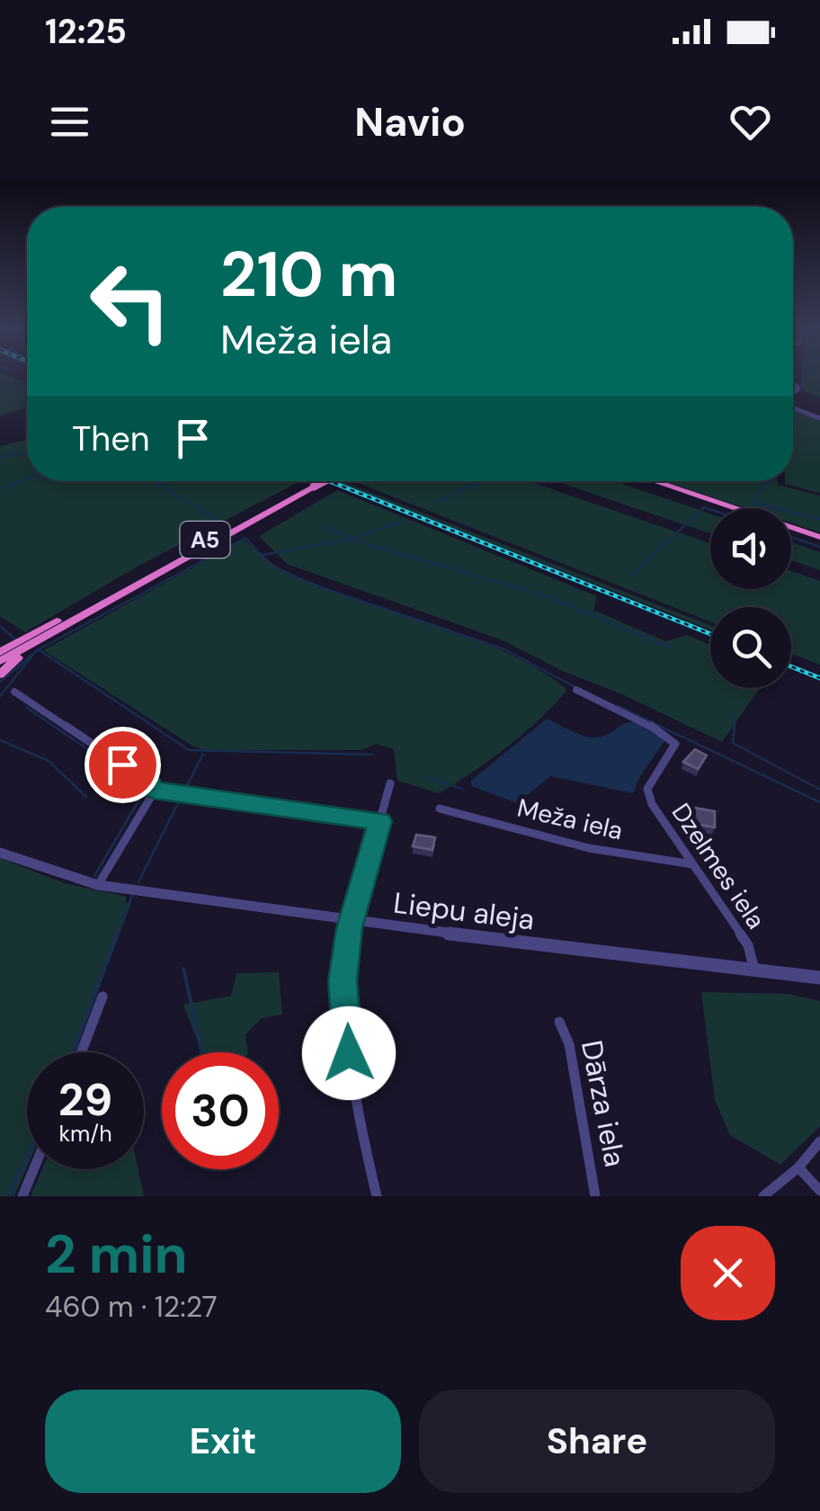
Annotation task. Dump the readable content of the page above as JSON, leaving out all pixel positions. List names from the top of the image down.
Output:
{
  "streets": {
    "highway": ["A5"],
    "street": [
      "Meža iela",
      "Dzelmes iela",
      "Liepu aleja",
      "Dārza iela"
    ]
  },
  "crossings": [
    ["Meža iela", "Dzelmes iela"],
    ["Dzelmes iela", "Liepu aleja"]
  ],
  "page": {
    "status": "12:25",
    "header": "Navio",
    "turn": ["210 m", "Meža iela"],
    "then": "Then",
    "speed": "29 km/h",
    "limit": "30",
    "heading": ["2 min", "460 m · 12:27"],
    "buttons": ["Exit", "Share"]
  }
}
